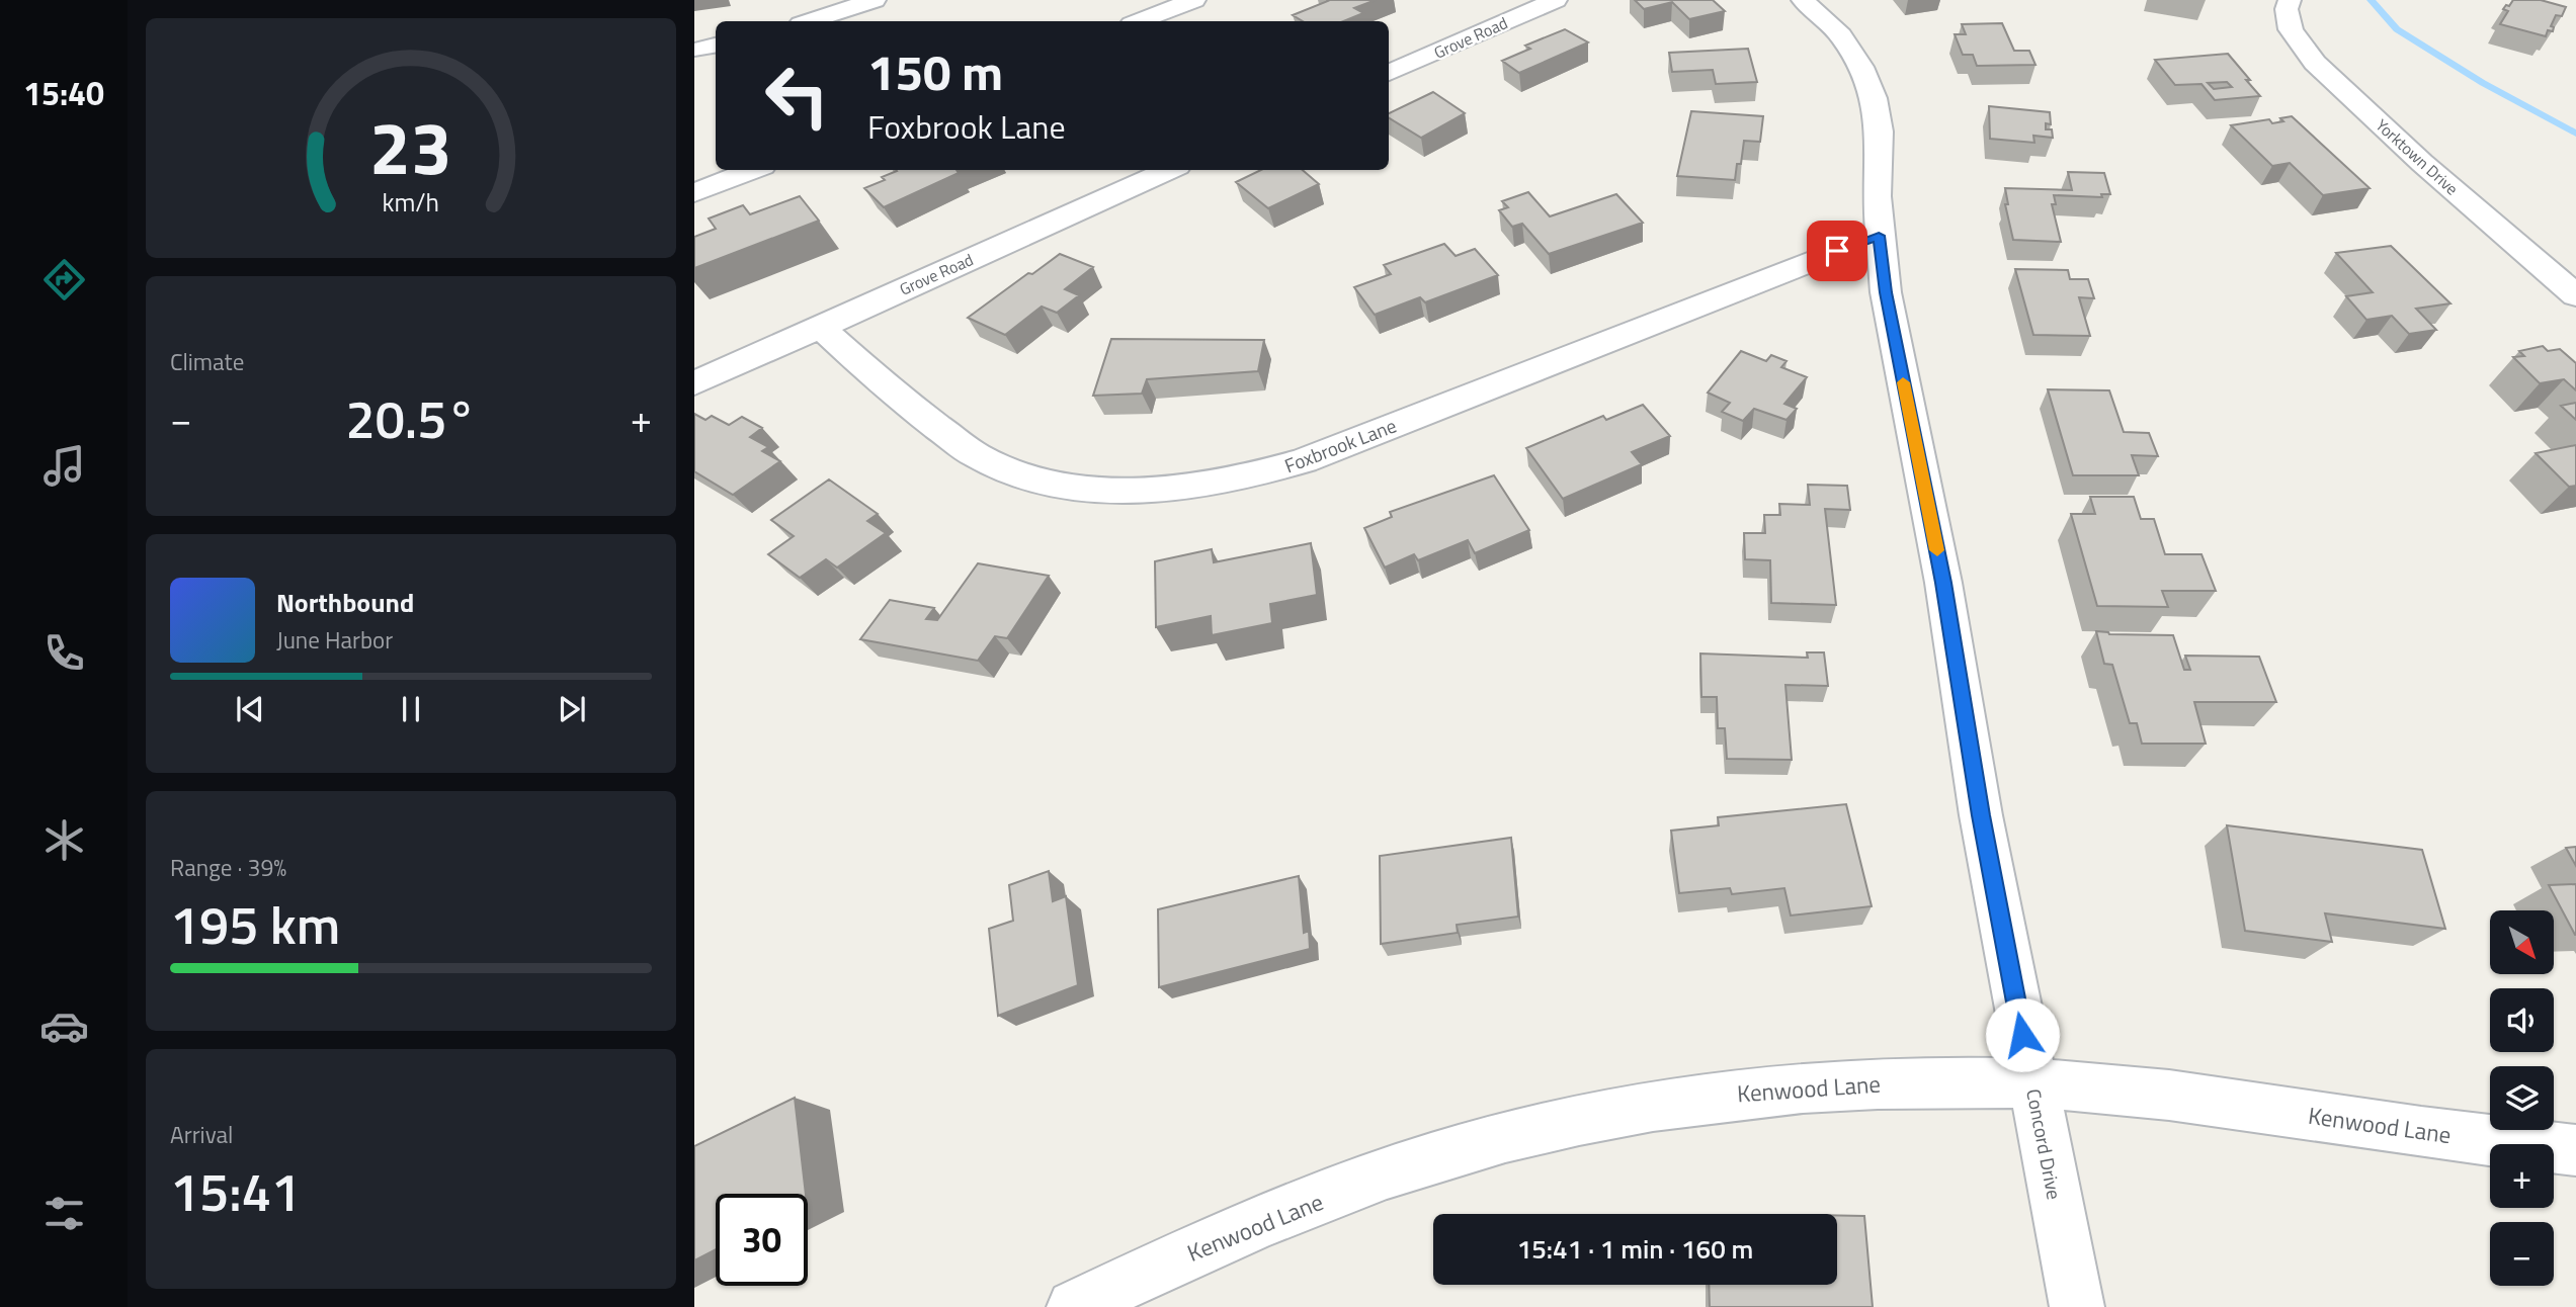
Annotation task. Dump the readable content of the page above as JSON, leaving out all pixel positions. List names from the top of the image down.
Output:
{
  "streets": {
    "street": [
      "Grove Road",
      "Yorktown Drive",
      "Foxbrook Lane",
      "Kenwood Lane",
      "Concord Drive"
    ]
  },
  "crossings": [
    ["Grove Road", "Foxbrook Lane"],
    ["Foxbrook Lane", "Concord Drive"],
    ["Kenwood Lane", "Concord Drive"]
  ],
  "north": "bottom right",
  "page": {
    "tabs": "15:40",
    "turn": ["150 m", "Foxbrook Lane"],
    "tile": [
      "Climate",
      ["Range · 39%", "195 km"],
      ["Arrival", "15:41"]
    ],
    "heat": ["−", "20.5°", "+"],
    "song": ["Northbound", "June Harbor"],
    "map_buttons": ["+", "−"],
    "limit": "30",
    "trip": "15:41 · 1 min · 160 m",
    "gauge": ["23", "km/h"]
  }
}
